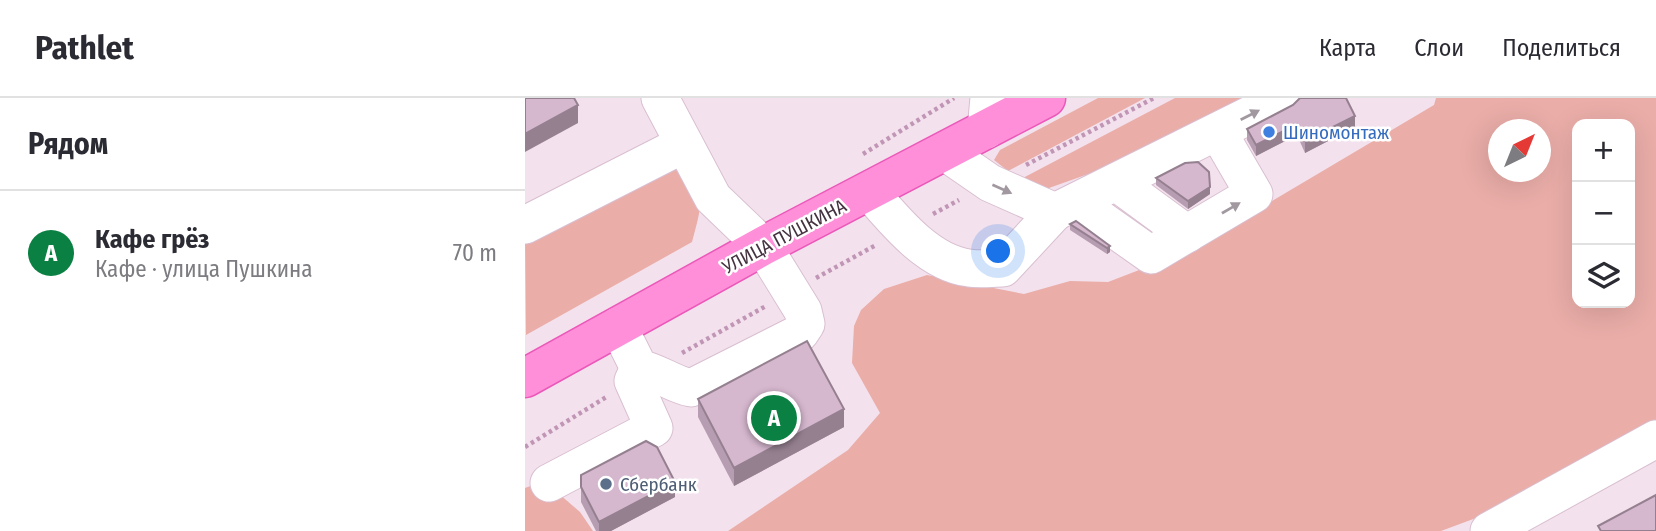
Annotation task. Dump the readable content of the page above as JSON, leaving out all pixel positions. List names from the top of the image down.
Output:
{
  "streets": {
    "main road": ["УЛИЦА ПУШКИНА"]
  },
  "places": ["Шиномонтаж", "Сбербанк"],
  "north": "top right",
  "page": {
    "header": "Pathlet",
    "nav": ["Карта", "Слои", "Поделиться"],
    "heading": "Рядом",
    "map_buttons": ["+", "−"],
    "list": [
      {
        "mark": "A",
        "name": "Кафе грёз",
        "note": "Кафе · улица Пушкина",
        "value": "70 m"
      }
    ],
    "pins": "A"
  }
}
